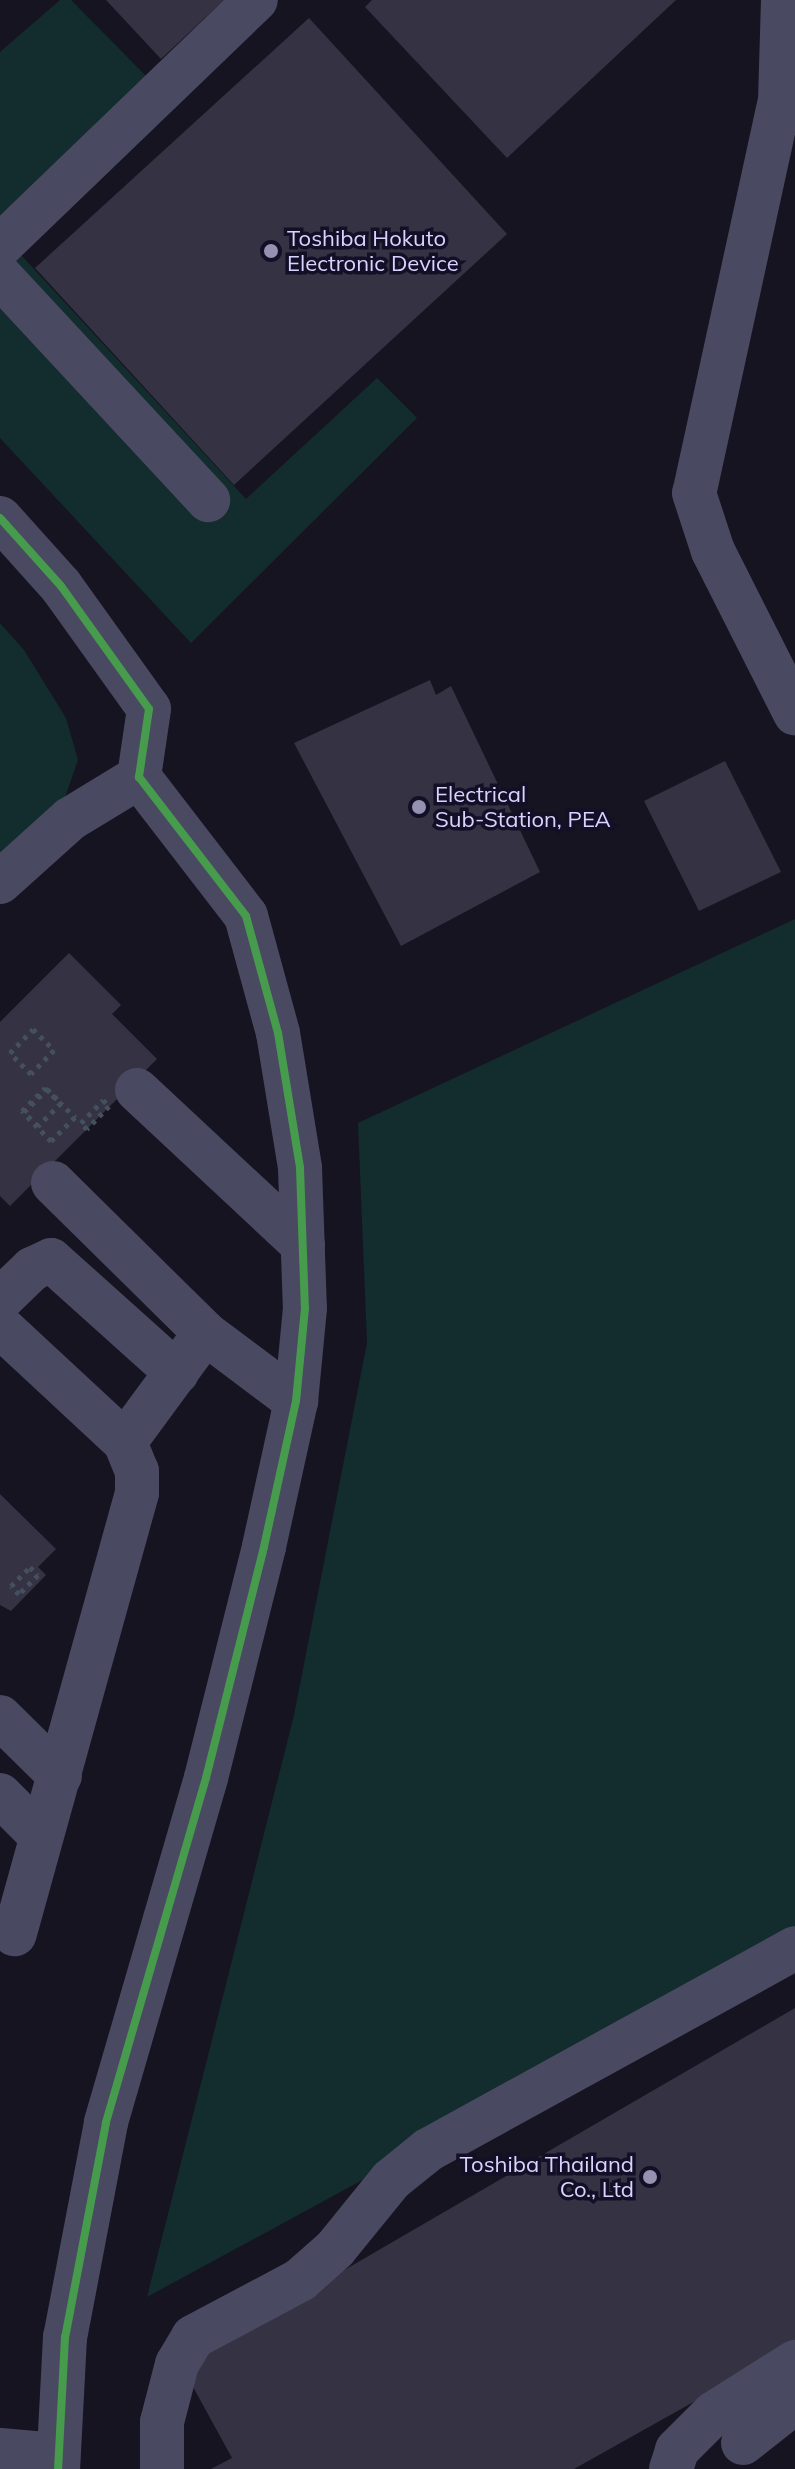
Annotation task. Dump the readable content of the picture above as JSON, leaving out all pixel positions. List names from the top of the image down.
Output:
{
  "places": ["Toshiba Hokuto Electronic Device", "Electrical Sub-Station, PEA", "Toshiba Thailand Co., Ltd"]
}
